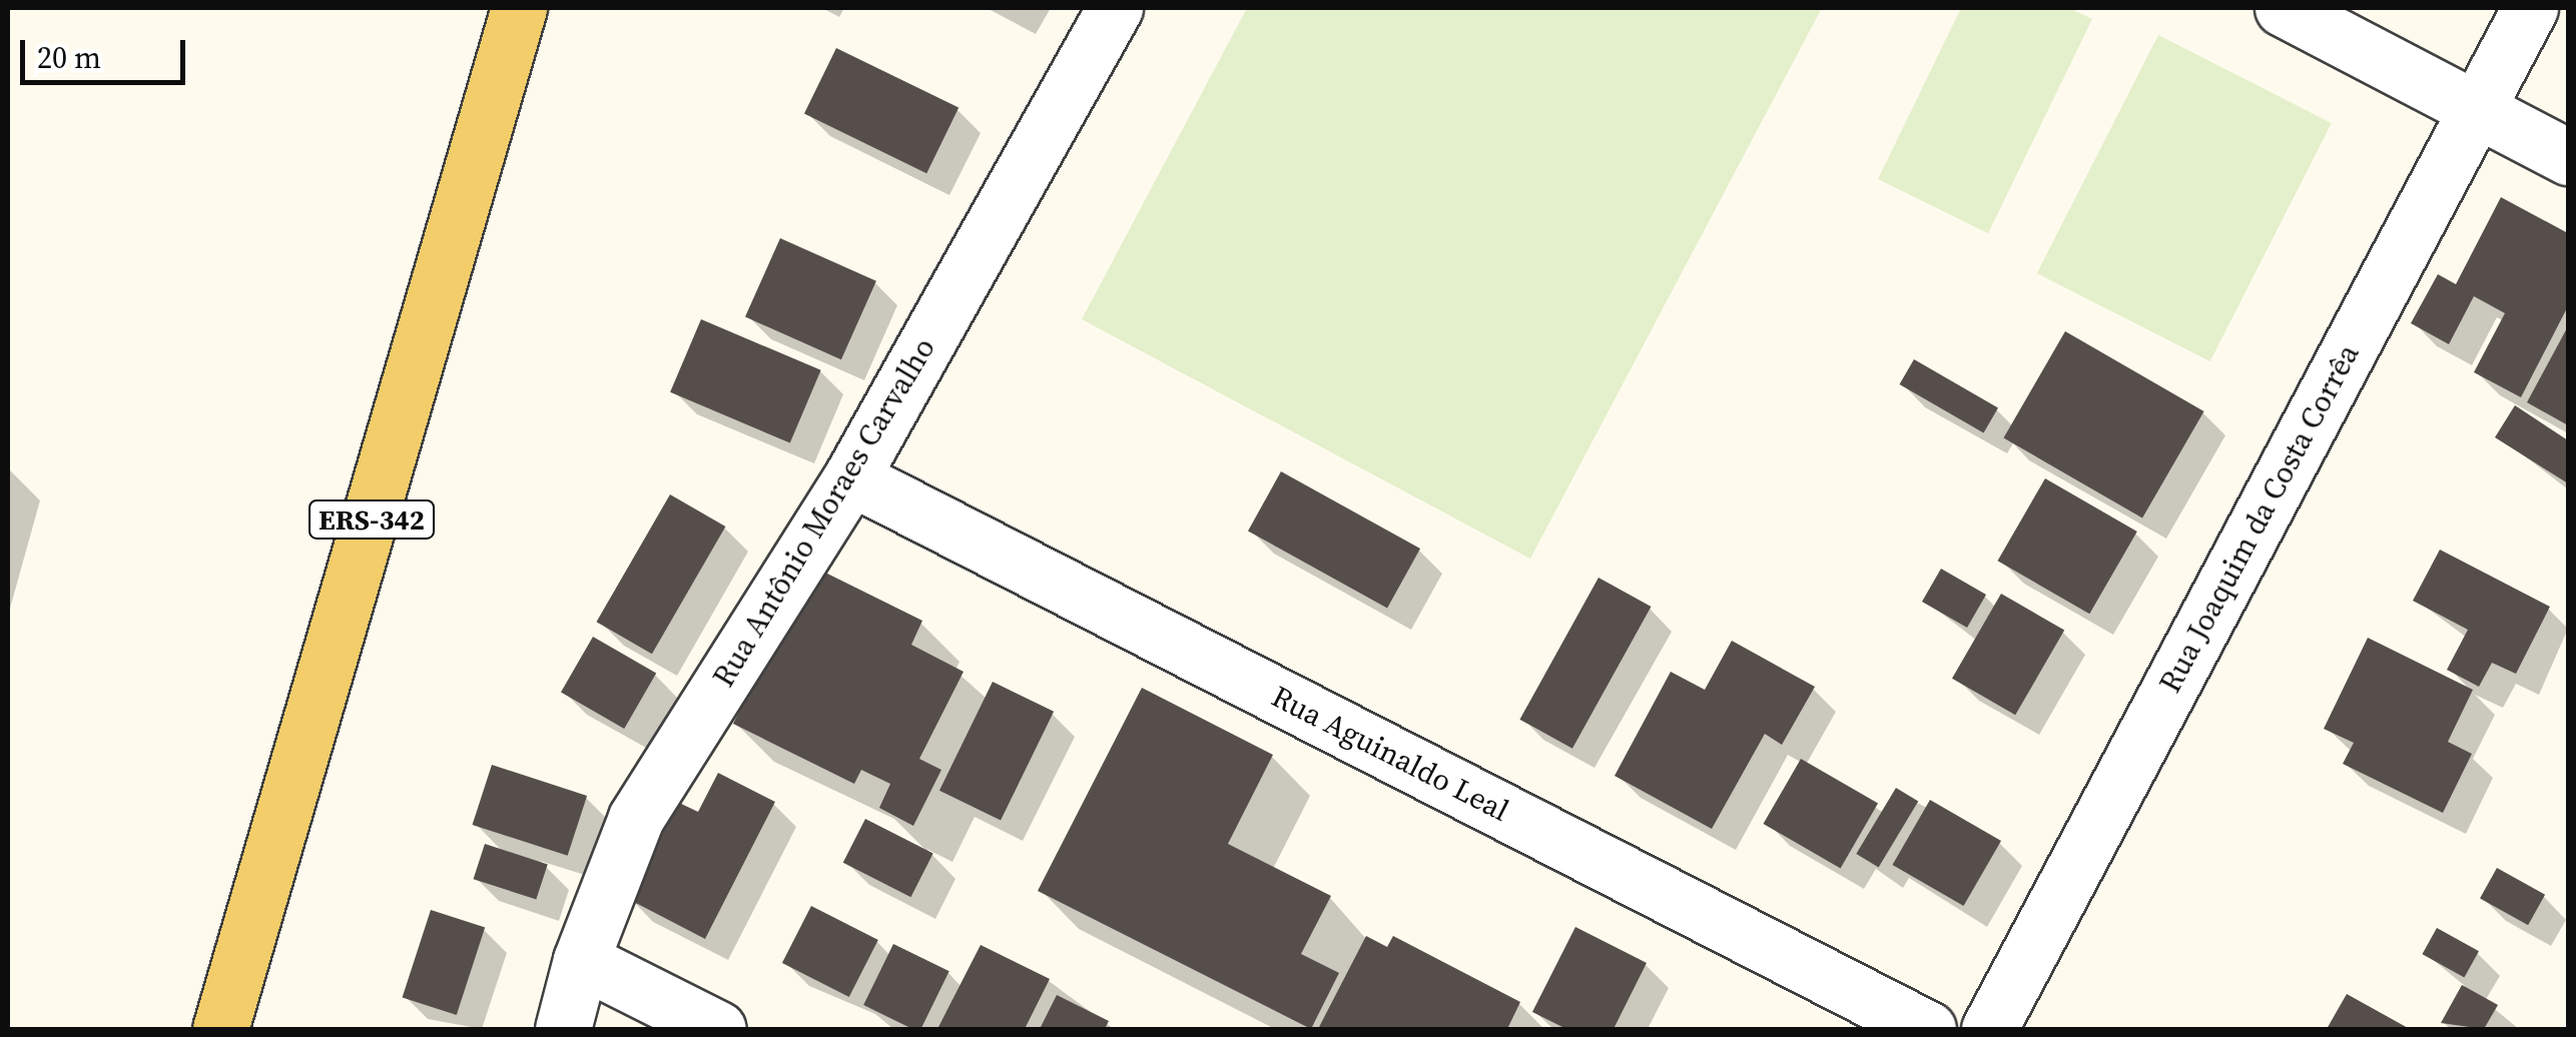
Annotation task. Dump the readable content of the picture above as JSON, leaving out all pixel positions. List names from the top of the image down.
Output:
{
  "streets": {
    "main road": ["ERS-342"],
    "street": ["Rua Antônio Moraes Carvalho", "Rua Joaquim da Costa Corrêa", "Rua Aguinaldo Leal"]
  },
  "crossings": [
    ["Rua Antônio Moraes Carvalho", "Rua Aguinaldo Leal"]
  ],
  "scale_bar": "20 m"
}
